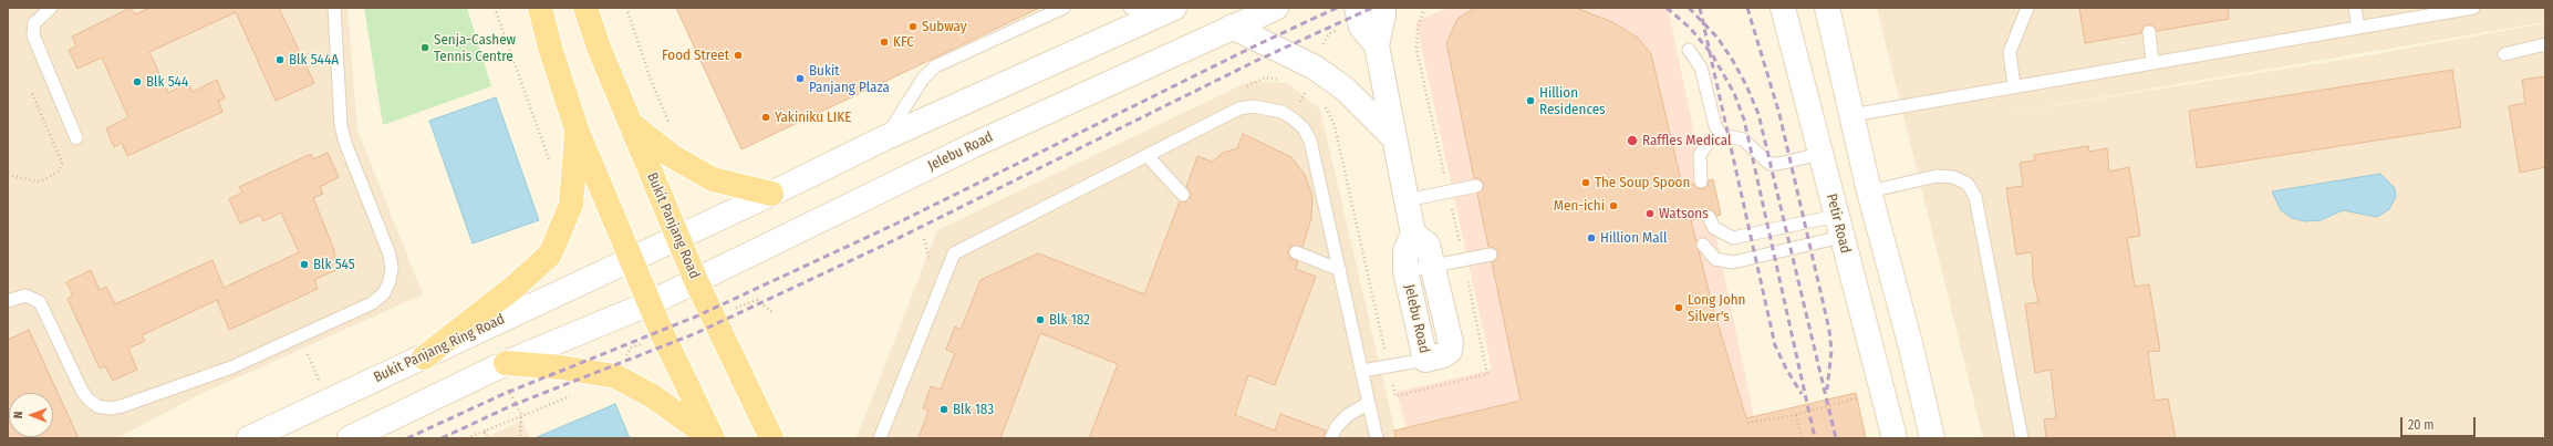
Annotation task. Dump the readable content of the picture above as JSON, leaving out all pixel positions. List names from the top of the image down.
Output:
{
  "streets": {
    "main road": [
      "Jelebu Road",
      "Petir Road",
      "Bukit Panjang Road",
      "Bukit Panjang Ring Road"
    ]
  },
  "crossings": [
    ["Jelebu Road", "Bukit Panjang Road"]
  ],
  "places": [
    "Subway",
    "KFC",
    "Senja-Cashew Tennis Centre",
    "Food Street",
    "Blk 544A",
    "Bukit Panjang Plaza",
    "Blk 544",
    "Hillion Residences",
    "Yakiniku LIKE",
    "Raffles Medical",
    "The Soup Spoon",
    "Men-ichi",
    "Watsons",
    "Hillion Mall",
    "Blk 545",
    "Long John Silver's",
    "Blk 182",
    "Blk 183"
  ],
  "scale_bar": "20 m",
  "north": "left"
}
